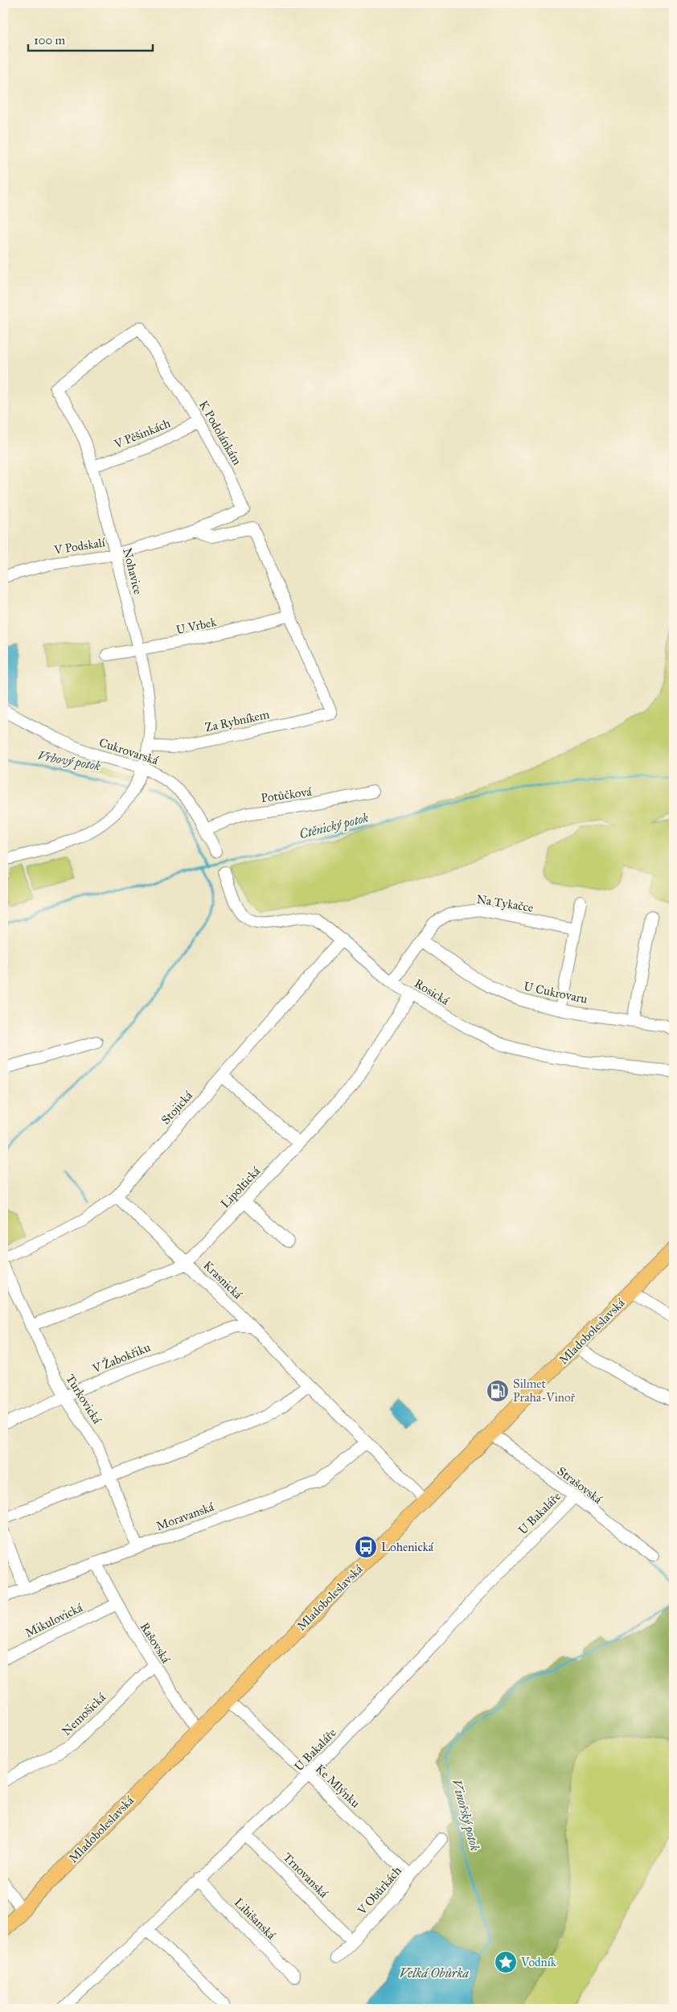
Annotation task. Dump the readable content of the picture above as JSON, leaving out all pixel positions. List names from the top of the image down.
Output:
{
  "streets": {
    "main road": ["Mladoboleslavská"],
    "street": [
      "K Podolánkám",
      "V Pěšinkách",
      "V Podskalí",
      "Nohavice",
      "U Vrbek",
      "Za Rybníkem",
      "Cukrovarská",
      "Potůčková",
      "Na Tykačce",
      "Rosická",
      "U Cukrovaru",
      "Stojická",
      "Lipoltická",
      "Krasnická",
      "V Žabokřiku",
      "Turkovická",
      "Strašovská",
      "U Bakaláře",
      "Moravanská",
      "Mikulovická",
      "Rašovská",
      "Nemošická",
      "Ke Mlýnku",
      "Trnovanská",
      "V Obůrkách",
      "Libišanská"
    ]
  },
  "crossings": [
    ["K Podolánkám", "V Pěšinkách"],
    ["K Podolánkám", "V Podskalí"],
    ["K Podolánkám", "Nohavice"],
    ["V Pěšinkách", "Nohavice"],
    ["V Podskalí", "Nohavice"],
    ["Nohavice", "U Vrbek"],
    ["Nohavice", "Za Rybníkem"],
    ["Nohavice", "Cukrovarská"],
    ["U Vrbek", "Za Rybníkem"],
    ["Cukrovarská", "Potůčková"],
    ["Na Tykačce", "Rosická"],
    ["Na Tykačce", "U Cukrovaru"],
    ["Rosická", "Stojická"],
    ["Rosická", "Lipoltická"],
    ["Stojická", "Krasnická"],
    ["Lipoltická", "Krasnická"],
    ["Lipoltická", "Turkovická"],
    ["Krasnická", "V Žabokřiku"],
    ["Mladoboleslavská", "Strašovská"],
    ["Mladoboleslavská", "Rašovská"],
    ["Mladoboleslavská", "Ke Mlýnku"],
    ["V Žabokřiku", "Turkovická"],
    ["Turkovická", "Moravanská"],
    ["Strašovská", "U Bakaláře"],
    ["U Bakaláře", "Ke Mlýnku"],
    ["U Bakaláře", "Trnovanská"],
    ["U Bakaláře", "Libišanská"],
    ["Moravanská", "Rašovská"],
    ["Mikulovická", "Rašovská"],
    ["Rašovská", "Nemošická"],
    ["Ke Mlýnku", "V Obůrkách"]
  ],
  "water": [
    "Vrbový potok",
    "Ctěnický potok",
    "Vinořský potok",
    "Velká Obůrka"
  ],
  "places": {
    "fuel station": ["Silmet Praha-Vinoř"],
    "bus stop": ["Lohenická"],
    "place": ["Vodník"]
  },
  "scale_bar": "100 m"
}
